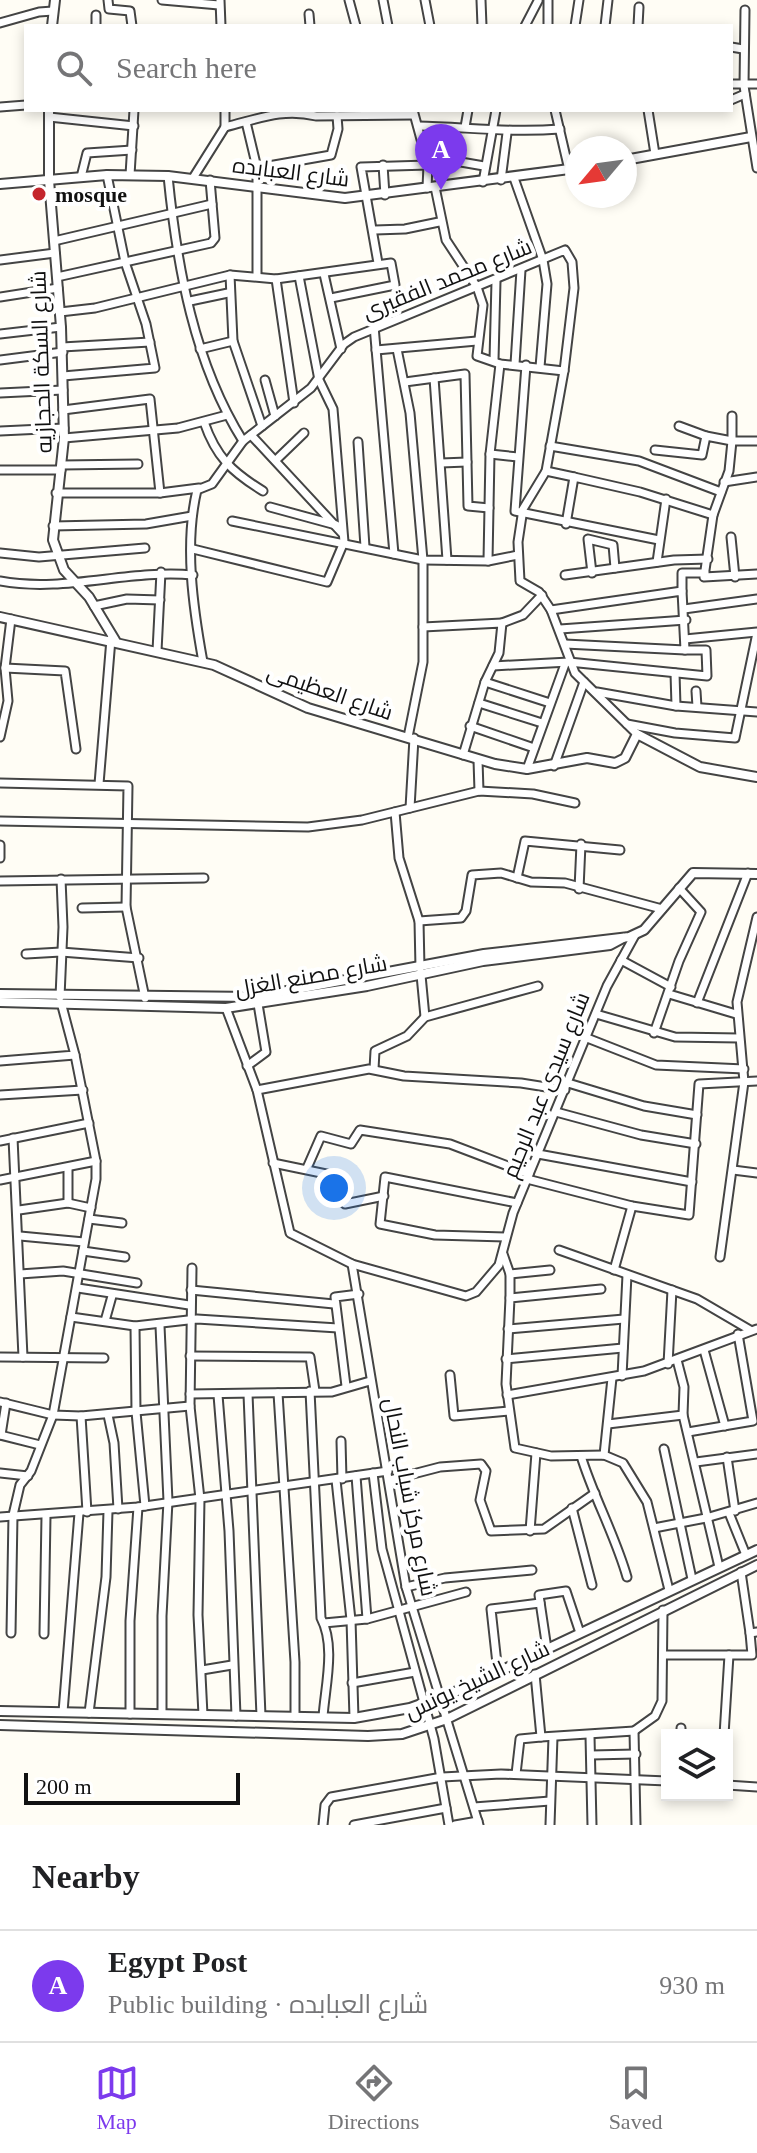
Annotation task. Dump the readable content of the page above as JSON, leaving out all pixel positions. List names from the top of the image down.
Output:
{
  "streets": {
    "street": [
      "شارع العبابده",
      "شارع محمد الفقيرى",
      "شارع السكة الحجازيه",
      "شارع العظيمى",
      "شارع مصنع الغزل",
      "شارع سيدى عبد الرحيم",
      "شارع مركز شباب النحال",
      "شارع الشيخ يونس"
    ]
  },
  "crossings": [
    ["شارع العبابده", "شارع السكة الحجازيه"],
    ["شارع مصنع الغزل", "شارع سيدى عبد الرحيم"],
    ["شارع مركز شباب النحال", "شارع الشيخ يونس"]
  ],
  "places": ["mosque"],
  "scale_bar": "200 m",
  "north": "bottom left",
  "page": {
    "search": "Search here",
    "pins": "A",
    "scale": "200 m",
    "heading": "Nearby",
    "list": [
      {
        "mark": "A",
        "name": "Egypt Post",
        "note": "Public building · شارع العبابده",
        "value": "930 m"
      }
    ],
    "nav": ["Map", "Directions", "Saved"]
  }
}
